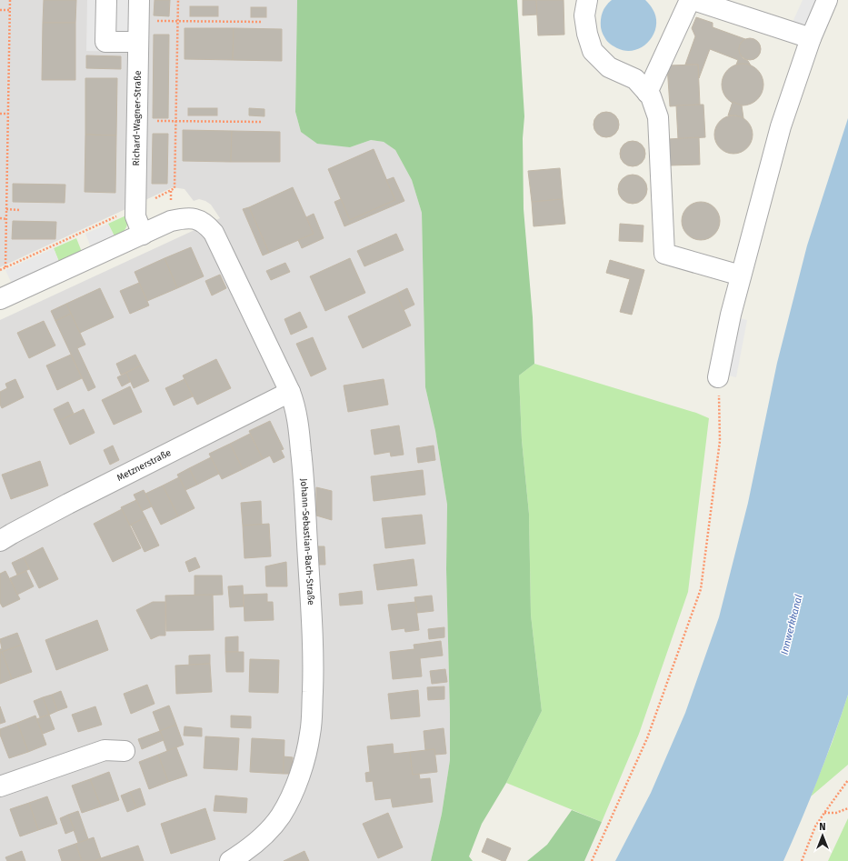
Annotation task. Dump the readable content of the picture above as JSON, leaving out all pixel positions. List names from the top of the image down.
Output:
{
  "streets": {
    "street": ["Richard-Wagner-Straße", "Metznerstraße", "Johann-Sebastian-Bach-Straße"]
  },
  "crossings": [
    ["Richard-Wagner-Straße", "Johann-Sebastian-Bach-Straße"],
    ["Metznerstraße", "Johann-Sebastian-Bach-Straße"]
  ],
  "water": ["Innwerkkanal"],
  "north": "top"
}
